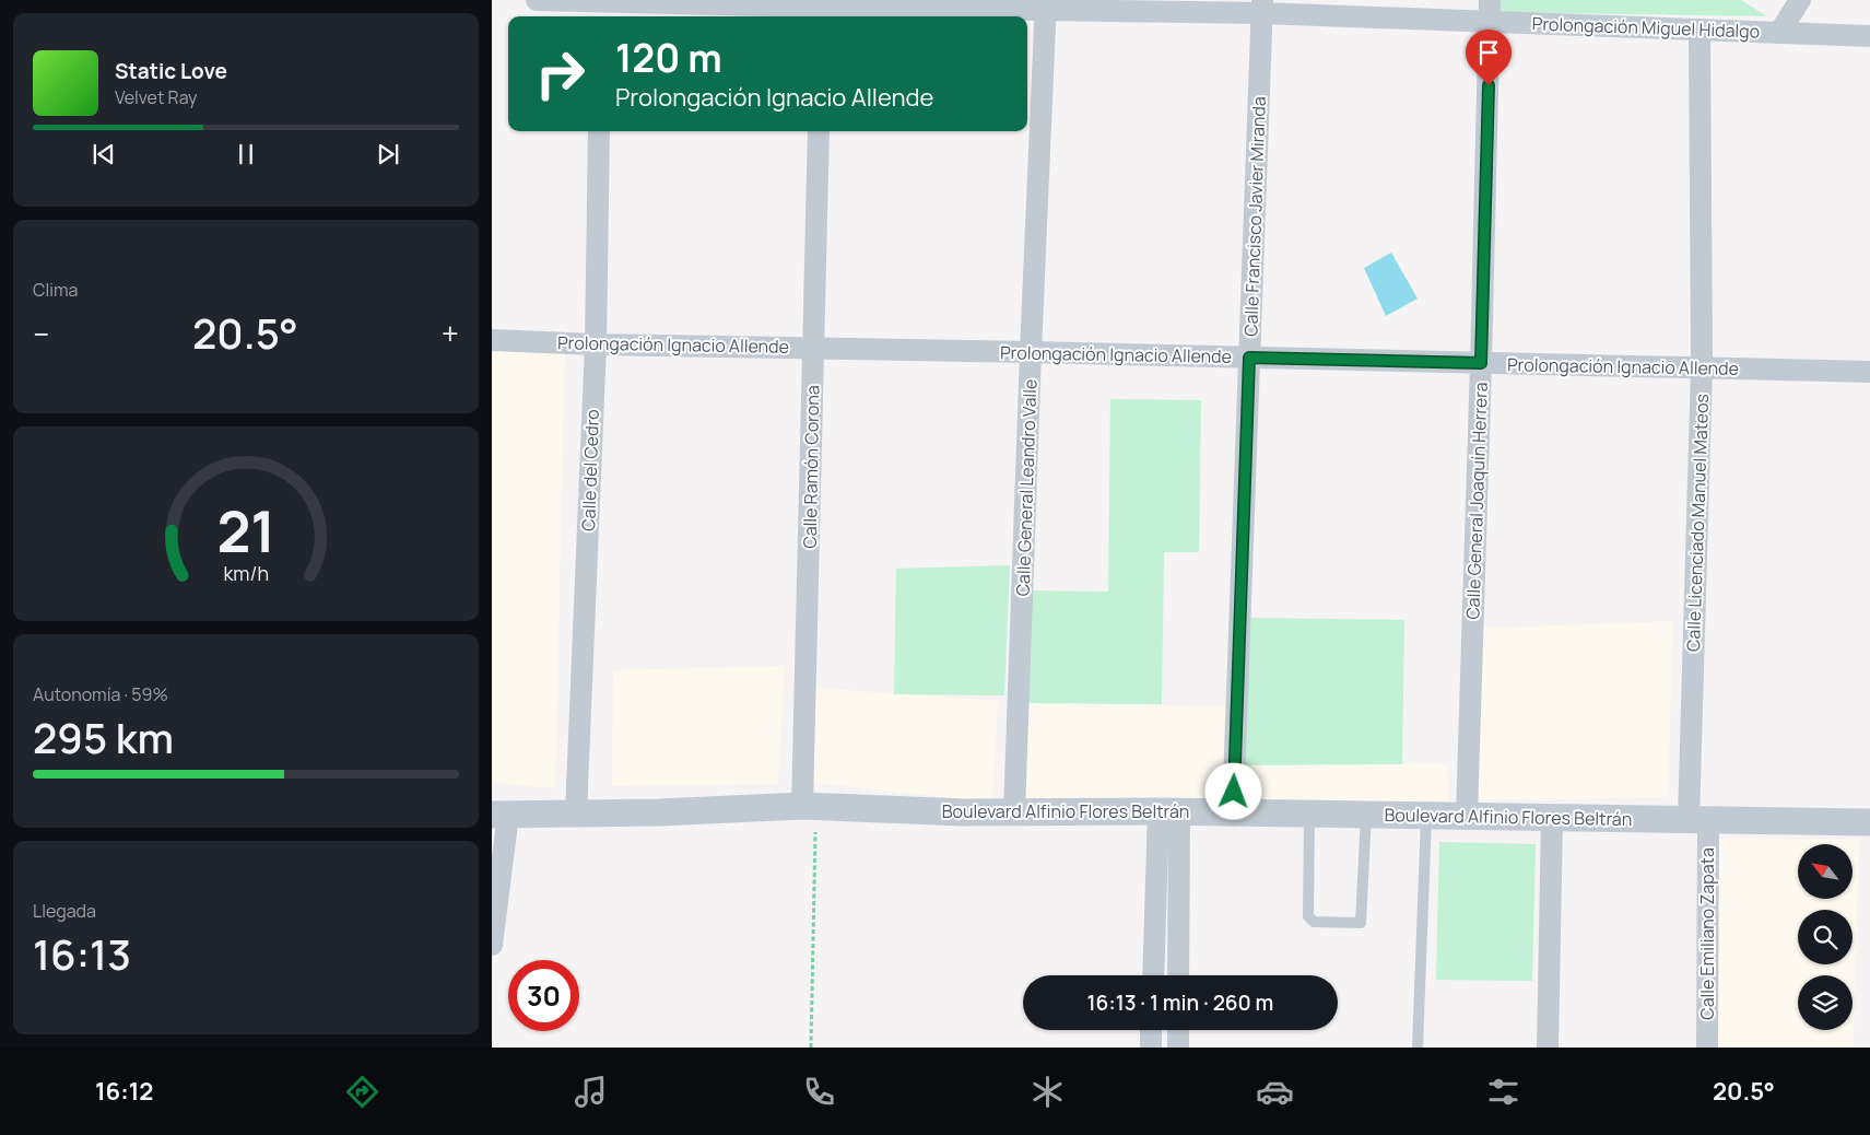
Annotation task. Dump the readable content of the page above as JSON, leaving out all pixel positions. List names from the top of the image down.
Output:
{
  "streets": {
    "street": [
      "Prolongación Miguel Hidalgo",
      "Calle Francisco Javier Miranda",
      "Prolongación Ignacio Allende",
      "Calle Ramón Corona",
      "Calle del Cedro",
      "Calle General Leandro Valle",
      "Calle General Joaquín Herrera",
      "Calle Licenciado Manuel Mateos",
      "Boulevard Alfinio Flores Beltrán",
      "Calle Emiliano Zapata"
    ]
  },
  "crossings": [
    ["Prolongación Miguel Hidalgo", "Calle Francisco Javier Miranda"],
    ["Prolongación Miguel Hidalgo", "Calle General Leandro Valle"],
    ["Prolongación Miguel Hidalgo", "Calle General Joaquín Herrera"],
    ["Prolongación Miguel Hidalgo", "Calle Licenciado Manuel Mateos"],
    ["Calle Francisco Javier Miranda", "Prolongación Ignacio Allende"],
    ["Calle Francisco Javier Miranda", "Boulevard Alfinio Flores Beltrán"],
    ["Prolongación Ignacio Allende", "Calle Ramón Corona"],
    ["Prolongación Ignacio Allende", "Calle del Cedro"],
    ["Prolongación Ignacio Allende", "Calle General Leandro Valle"],
    ["Prolongación Ignacio Allende", "Calle General Joaquín Herrera"],
    ["Prolongación Ignacio Allende", "Calle Licenciado Manuel Mateos"],
    ["Calle Ramón Corona", "Boulevard Alfinio Flores Beltrán"],
    ["Calle del Cedro", "Boulevard Alfinio Flores Beltrán"],
    ["Calle General Leandro Valle", "Boulevard Alfinio Flores Beltrán"],
    ["Calle General Joaquín Herrera", "Boulevard Alfinio Flores Beltrán"],
    ["Calle Licenciado Manuel Mateos", "Boulevard Alfinio Flores Beltrán"],
    ["Calle Licenciado Manuel Mateos", "Calle Emiliano Zapata"],
    ["Boulevard Alfinio Flores Beltrán", "Calle Emiliano Zapata"]
  ],
  "north": "top left",
  "page": {
    "turn": ["120 m", "Prolongación Ignacio Allende"],
    "song": ["Static Love", "Velvet Ray"],
    "tile": [
      "Clima",
      ["Autonomía · 59%", "295 km"],
      ["Llegada", "16:13"]
    ],
    "heat": ["−", "20.5°", "+"],
    "limit": "30",
    "trip": "16:13 · 1 min · 260 m",
    "tabs": ["16:12", "20.5°"],
    "gauge": ["21", "km/h"]
  }
}
